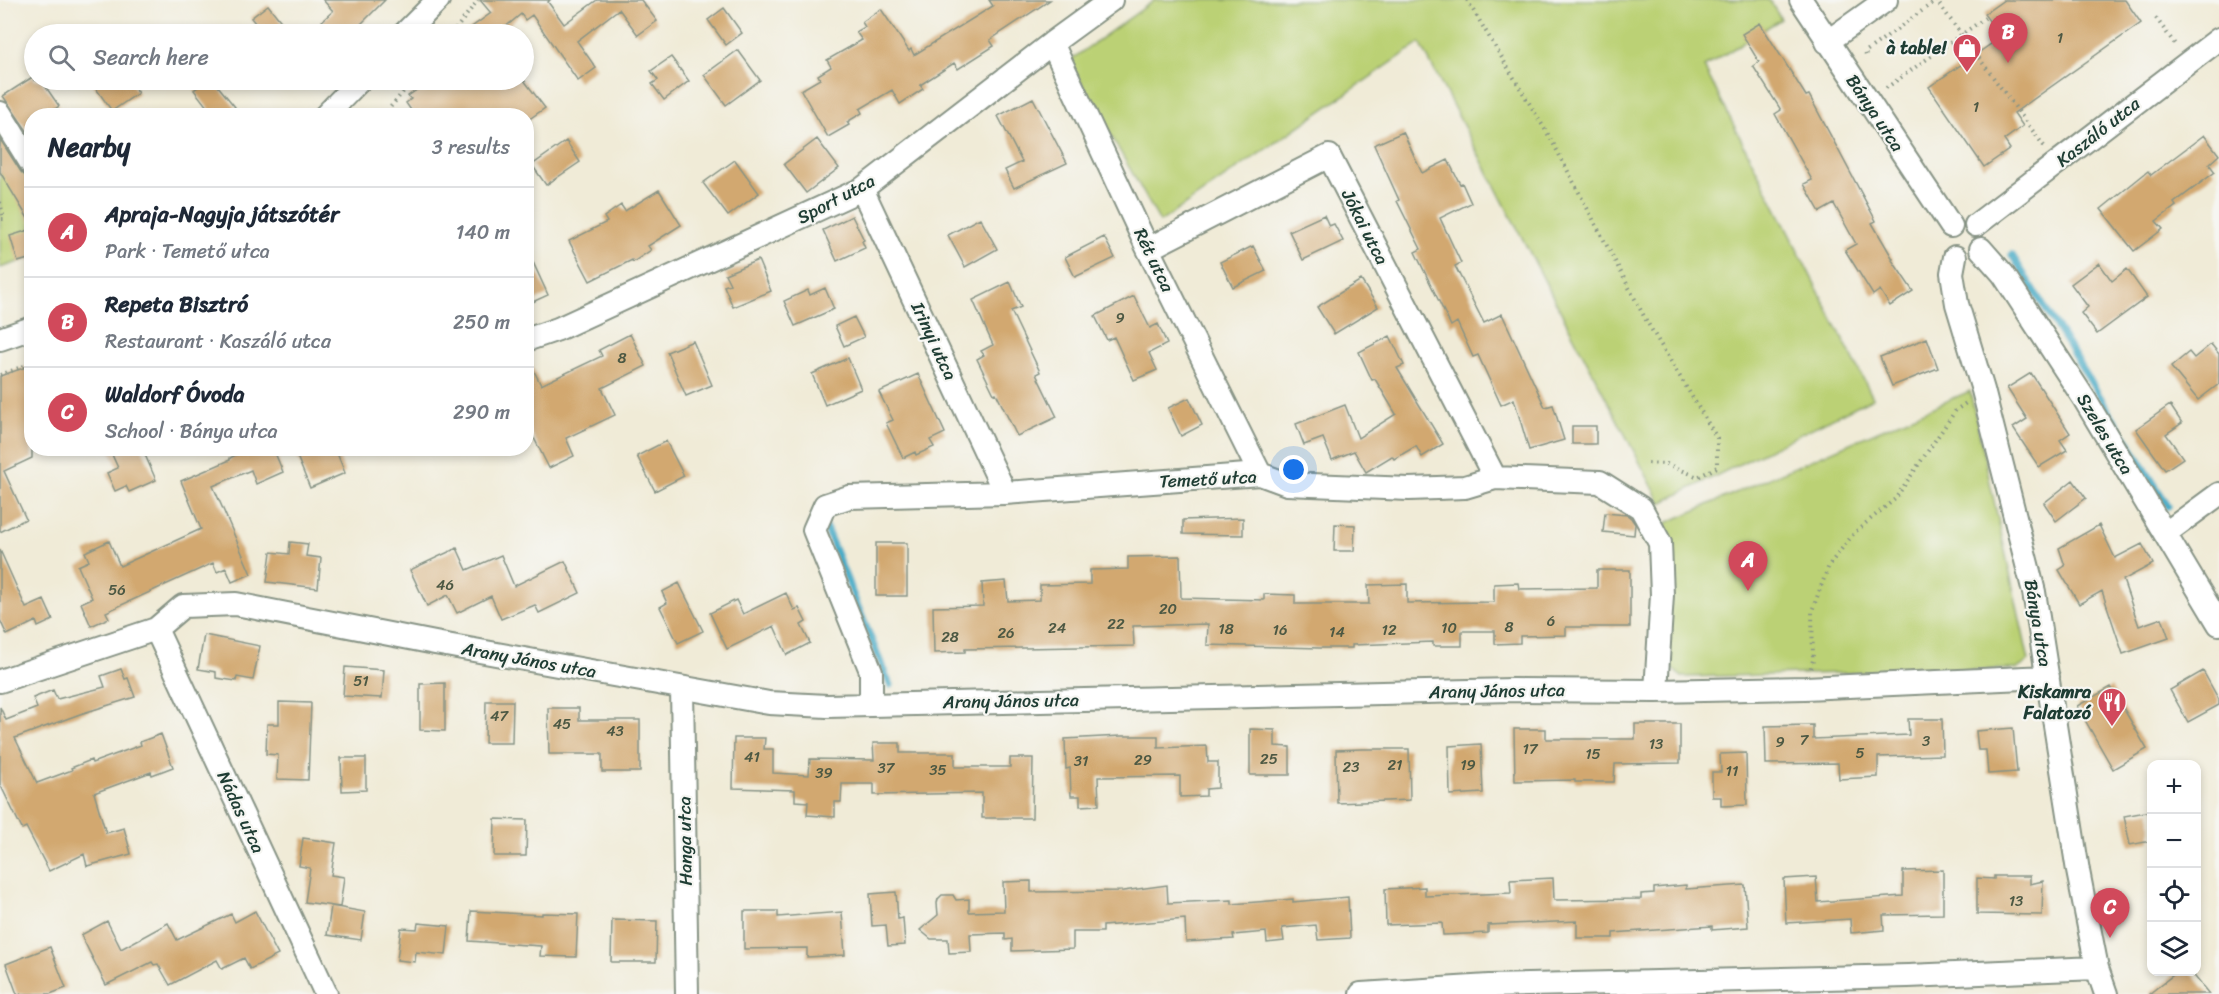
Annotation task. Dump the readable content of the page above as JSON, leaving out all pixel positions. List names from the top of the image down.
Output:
{
  "streets": {
    "street": [
      "Bánya utca",
      "Kaszáló utca",
      "Sport utca",
      "Jókai utca",
      "Rét utca",
      "Irinyi utca",
      "Szeles utca",
      "Temető utca",
      "Arany János utca",
      "Nádas utca",
      "Hanga utca"
    ]
  },
  "crossings": [
    ["Bánya utca", "Kaszáló utca"],
    ["Bánya utca", "Szeles utca"],
    ["Bánya utca", "Arany János utca"],
    ["Kaszáló utca", "Szeles utca"],
    ["Sport utca", "Rét utca"],
    ["Sport utca", "Irinyi utca"],
    ["Jókai utca", "Rét utca"],
    ["Jókai utca", "Temető utca"],
    ["Rét utca", "Temető utca"],
    ["Irinyi utca", "Temető utca"],
    ["Temető utca", "Arany János utca"],
    ["Arany János utca", "Nádas utca"],
    ["Arany János utca", "Hanga utca"]
  ],
  "places": {
    "shop": ["à table!"],
    "restaurant": ["Kiskamra Falatozó"]
  },
  "house_numbers": [
    "1",
    "1",
    "9",
    "8",
    "46",
    "56",
    "20",
    "6",
    "22",
    "8",
    "24",
    "10",
    "18",
    "16",
    "12",
    "14",
    "26",
    "28",
    "51",
    "47",
    "45",
    "43",
    "7",
    "3",
    "9",
    "13",
    "17",
    "5",
    "15",
    "41",
    "25",
    "29",
    "31",
    "21",
    "19",
    "23",
    "37",
    "35",
    "11",
    "39",
    "13"
  ],
  "page": {
    "pins": ["B", "A", "C"],
    "search": "Search here",
    "heading": ["Nearby", "3 results"],
    "list": [
      {
        "mark": "A",
        "name": "Apraja-Nagyja játszótér",
        "note": "Park · Temető utca",
        "value": "140 m"
      },
      {
        "mark": "B",
        "name": "Repeta Bisztró",
        "note": "Restaurant · Kaszáló utca",
        "value": "250 m"
      },
      {
        "mark": "C",
        "name": "Waldorf Óvoda",
        "note": "School · Bánya utca",
        "value": "290 m"
      }
    ],
    "map_buttons": ["+", "−"]
  }
}
